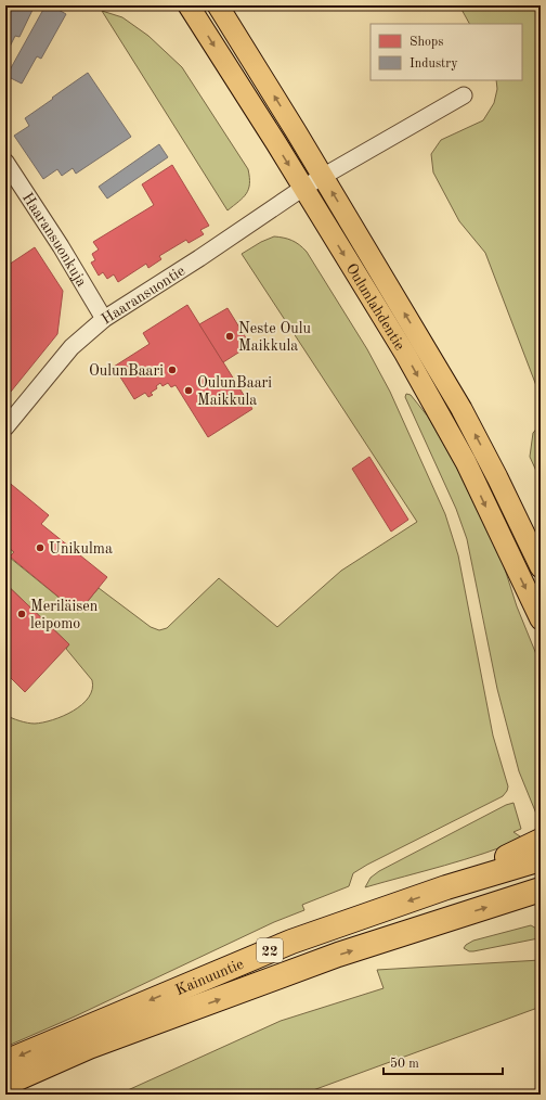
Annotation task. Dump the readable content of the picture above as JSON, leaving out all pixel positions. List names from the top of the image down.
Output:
{
  "streets": {
    "highway": ["22", "Kainuuntie"],
    "main road": ["Oulunlahdentie"],
    "street": ["Haaransuonkuja", "Haaransuontie"]
  },
  "crossings": [
    ["Haaransuonkuja", "Haaransuontie"],
    ["Haaransuontie", "Oulunlahdentie"]
  ],
  "places": [
    "Neste Oulu Maikkula",
    "OulunBaari",
    "OulunBaari Maikkula",
    "Unikulma",
    "Meriläisen leipomo"
  ],
  "legend": ["Shops", "Industry"],
  "scale_bar": "50 m"
}
